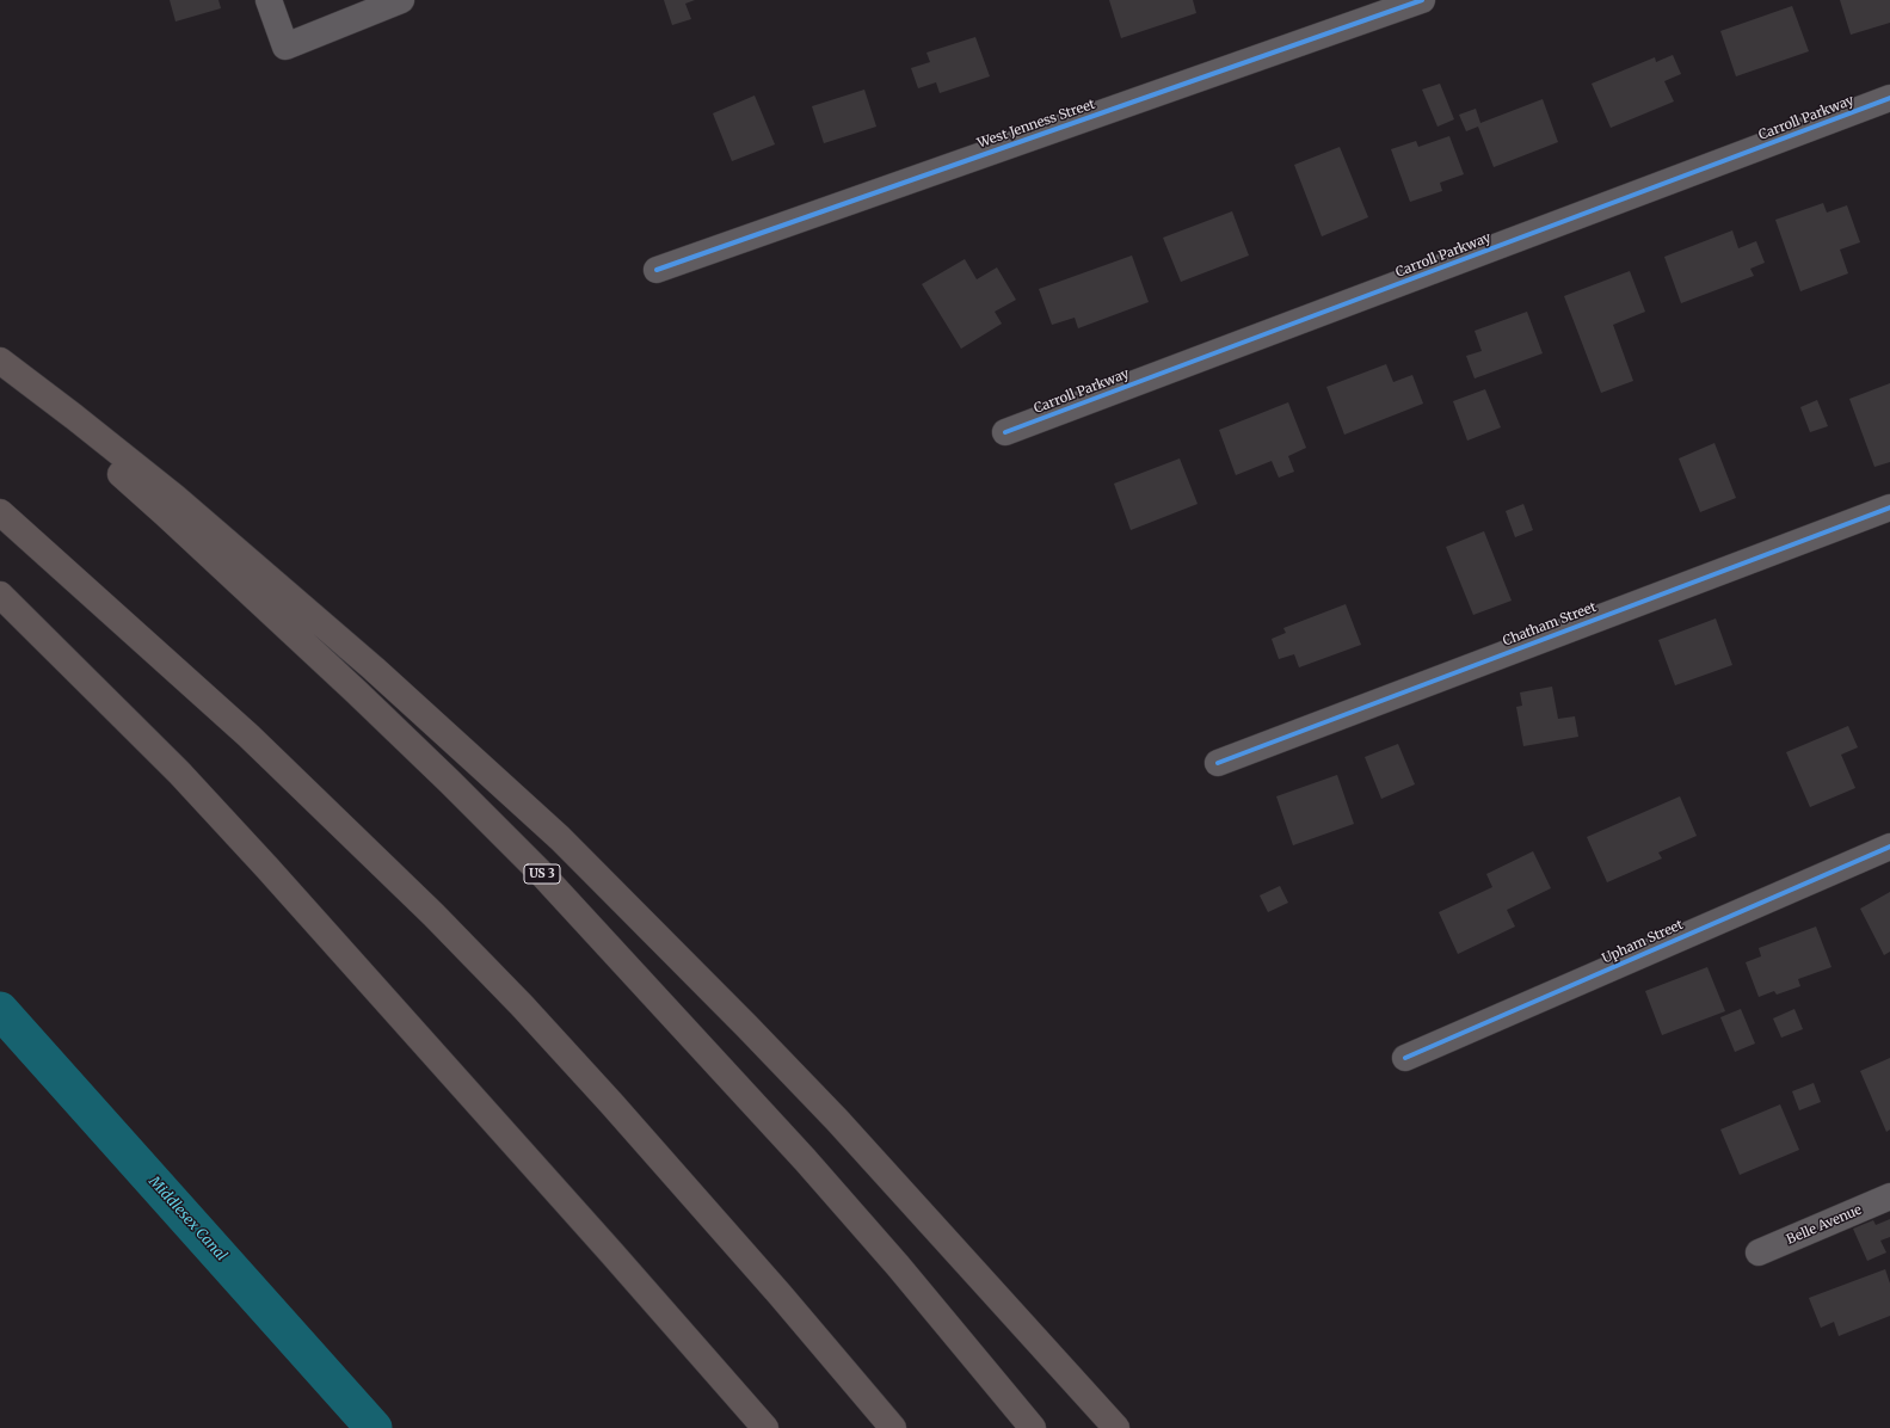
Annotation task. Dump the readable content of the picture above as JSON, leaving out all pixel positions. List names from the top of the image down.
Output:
{
  "streets": {
    "highway": ["US 3"],
    "street": [
      "Carroll Parkway",
      "West Jenness Street",
      "Chatham Street",
      "Upham Street",
      "Belle Avenue"
    ]
  },
  "water": ["Middlesex Canal"]
}
